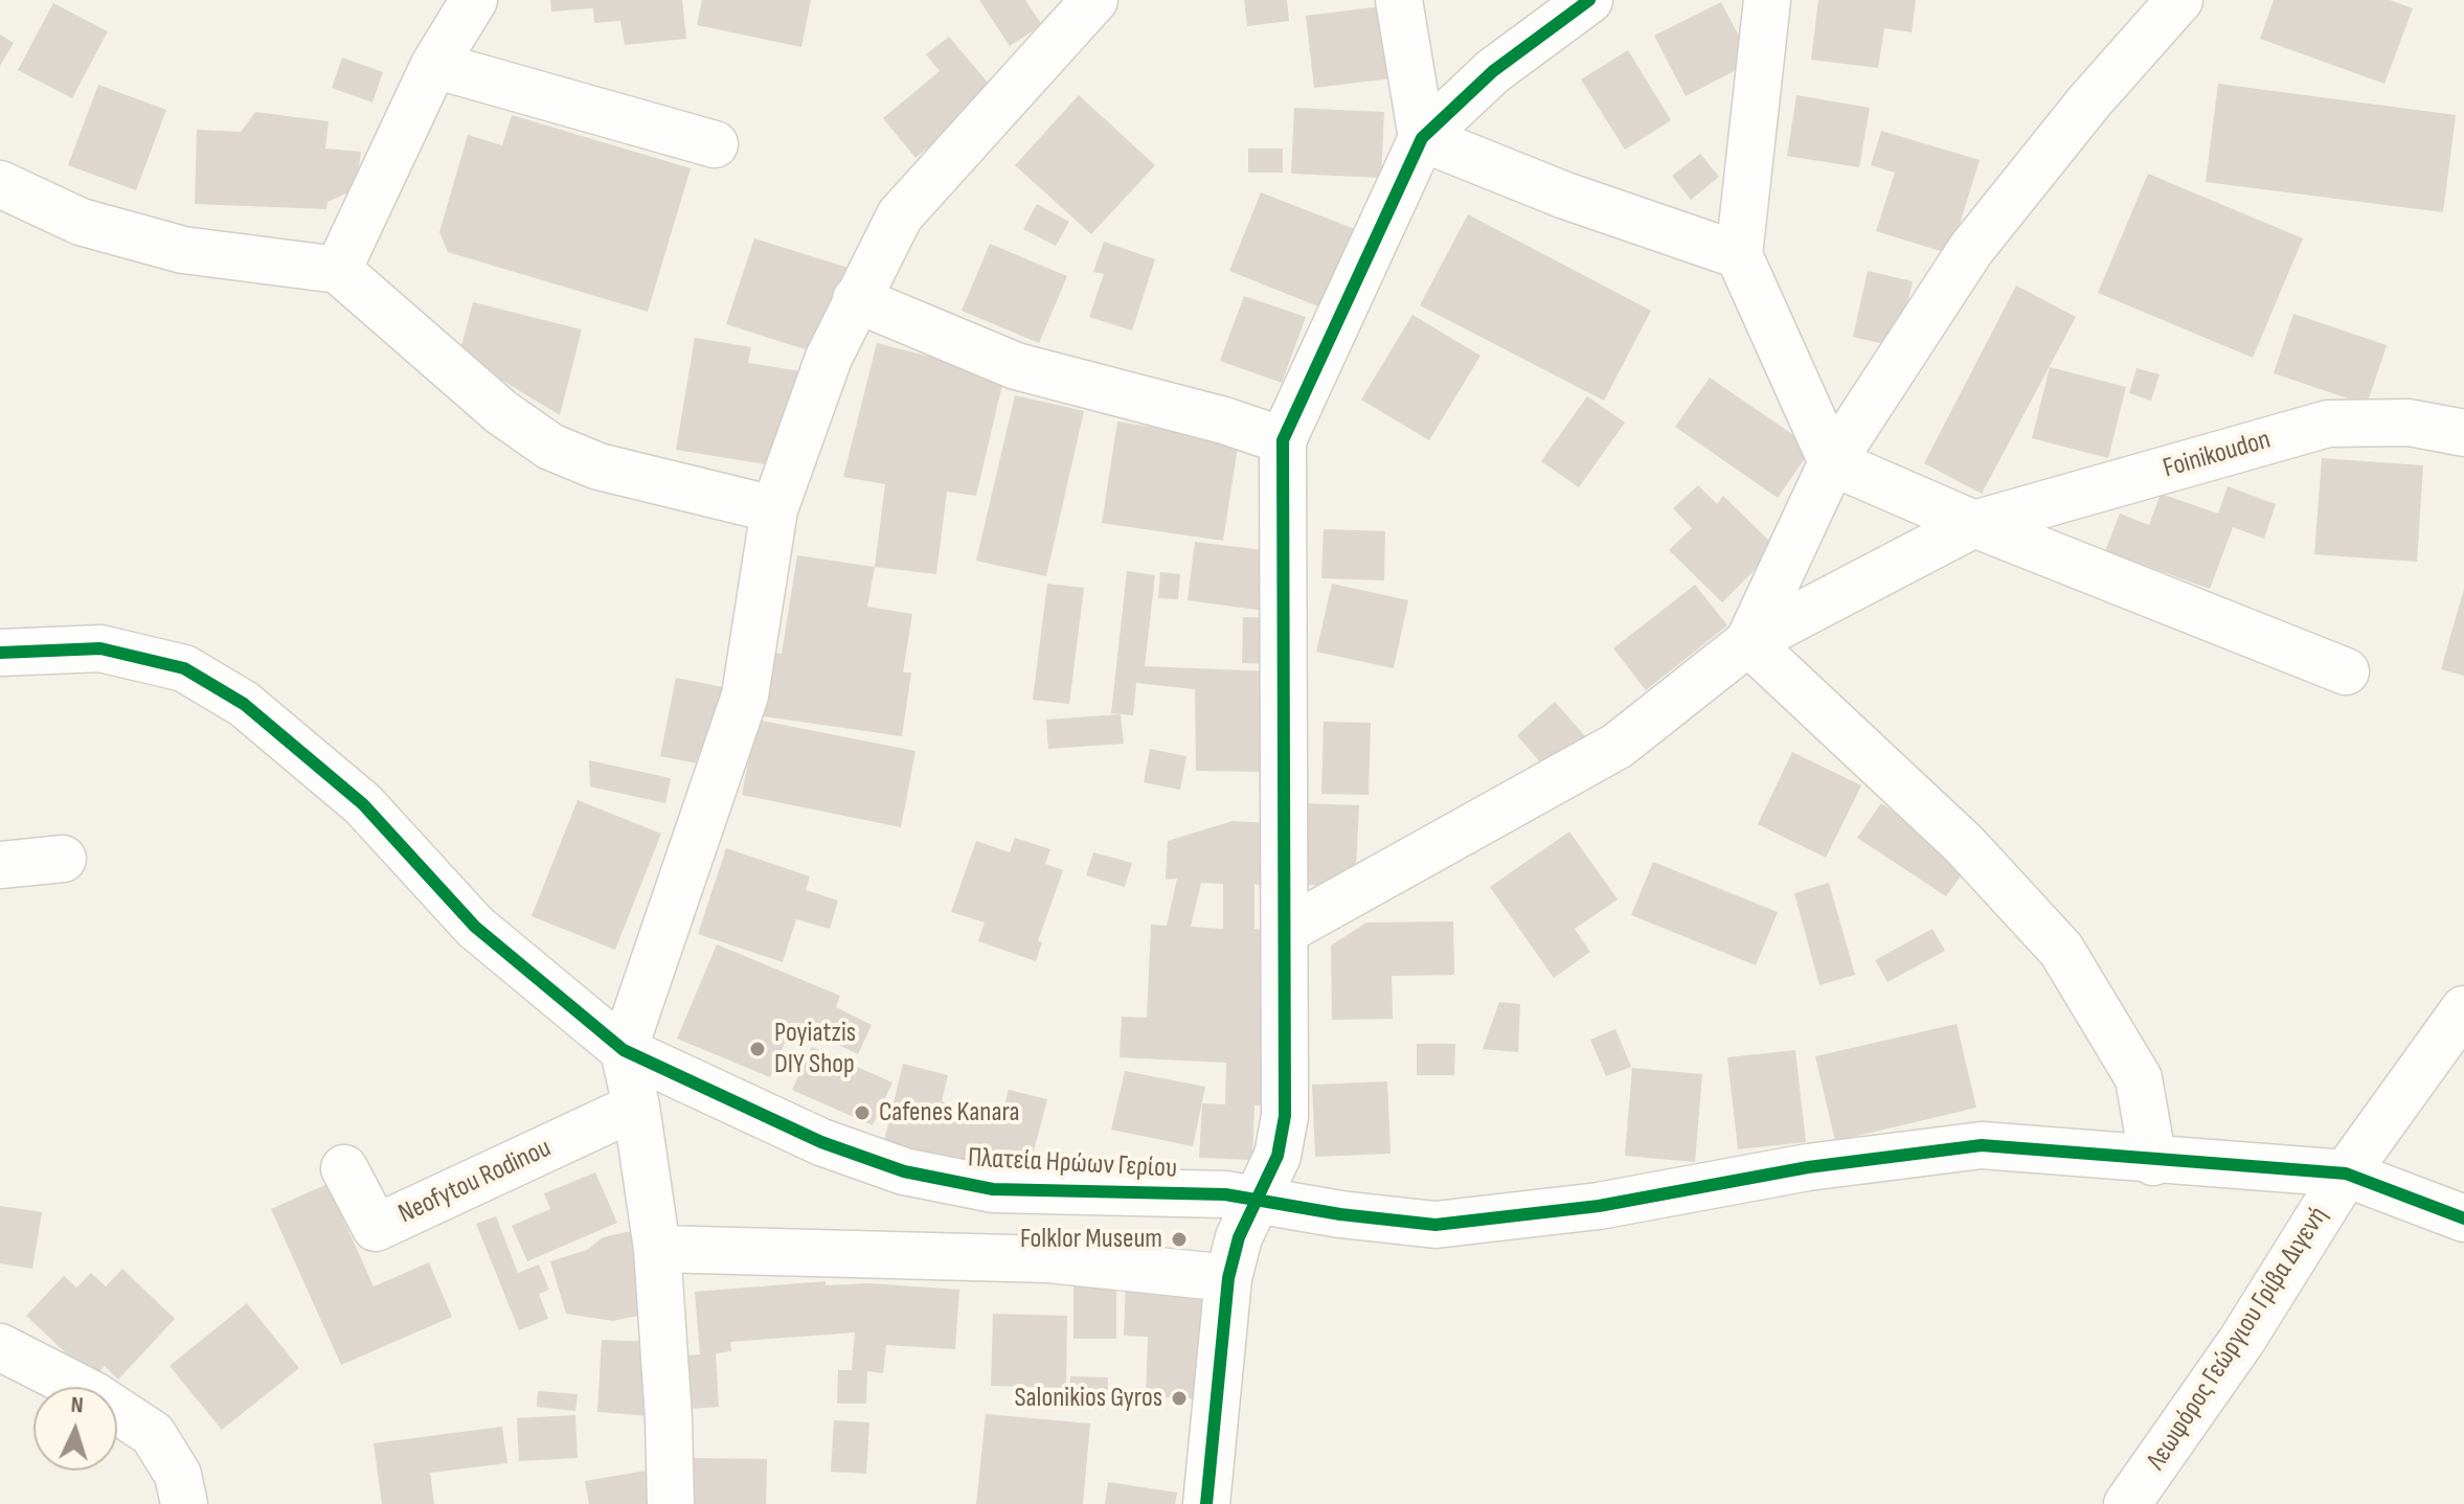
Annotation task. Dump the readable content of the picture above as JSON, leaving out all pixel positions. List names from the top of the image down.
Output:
{
  "streets": {
    "street": [
      "Foinikoudon",
      "Πλατεία Ηρώων Γερίου",
      "Neofytou Rodinou",
      "Λεωφόρος Γεώργιου Γρίβα Διγενή"
    ]
  },
  "crossings": [
    ["Πλατεία Ηρώων Γερίου", "Λεωφόρος Γεώργιου Γρίβα Διγενή"]
  ],
  "places": [
    "Poyiatzis DIY Shop",
    "Cafenes Kanara",
    "Folklor Museum",
    "Salonikios Gyros"
  ],
  "north": "top"
}
